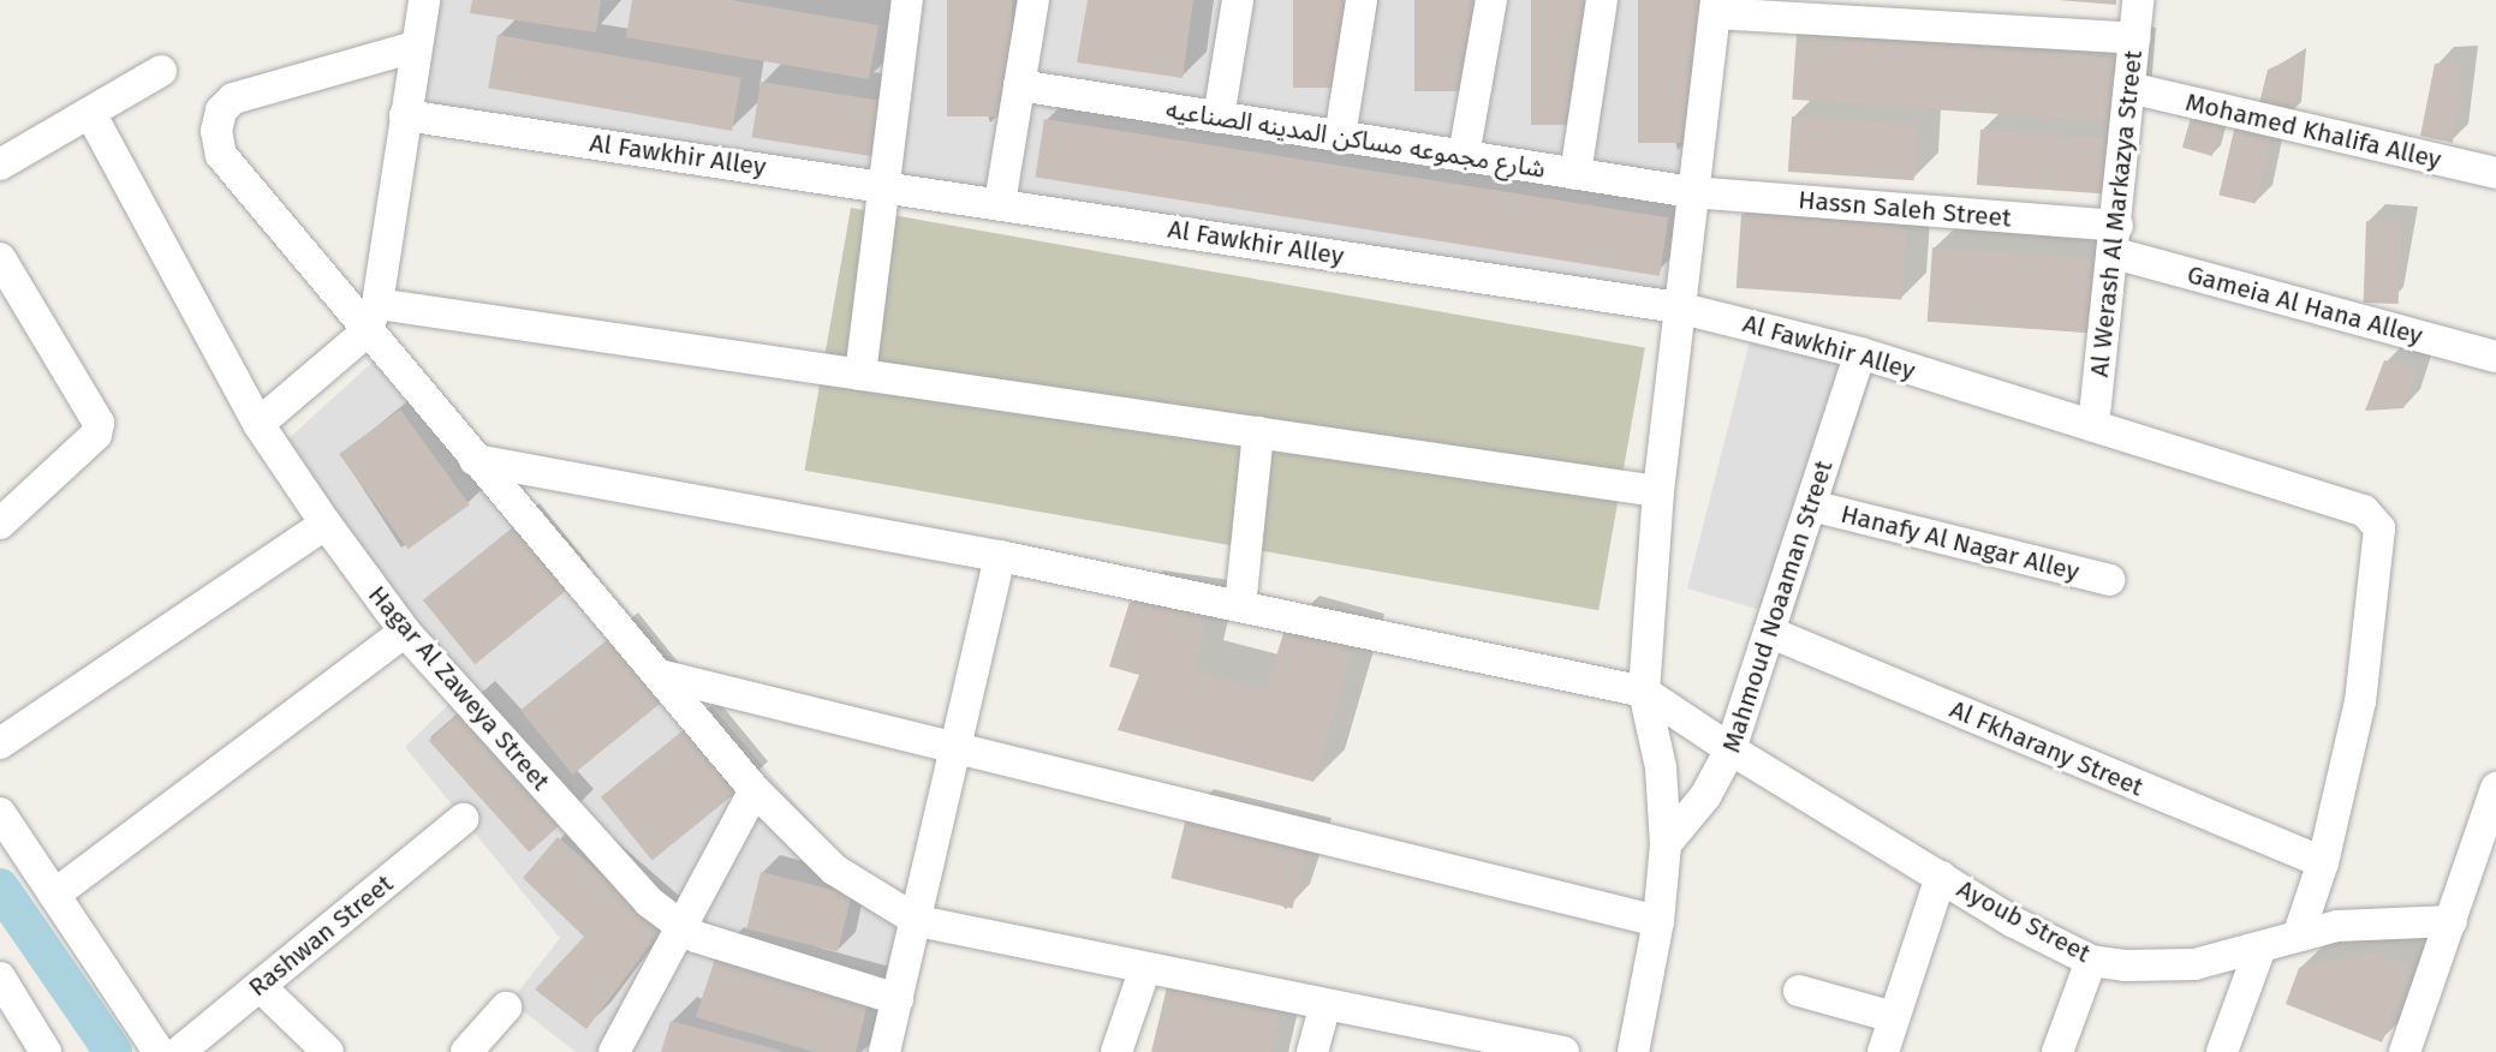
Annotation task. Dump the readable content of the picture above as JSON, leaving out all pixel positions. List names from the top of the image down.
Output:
{
  "streets": {
    "street": [
      "Mohamed Khalifa Alley",
      "شارع مجموعه مساكن المدينه الصناعيه",
      "Al Fawkhir Alley",
      "Hassn Saleh Street",
      "Al Werash Al Markazya Street",
      "Gameia Al Hana Alley",
      "Hanafy Al Nagar Alley",
      "Mahmoud Noaaman Street",
      "Hagar Al Zaweya Street",
      "Al Fkharany Street",
      "Ayoub Street",
      "Rashwan Street"
    ]
  },
  "crossings": [
    ["Mohamed Khalifa Alley", "Al Werash Al Markazya Street"],
    ["شارع مجموعه مساكن المدينه الصناعيه", "Hassn Saleh Street"],
    ["Al Fawkhir Alley", "Al Werash Al Markazya Street"],
    ["Al Fawkhir Alley", "Mahmoud Noaaman Street"],
    ["Al Fawkhir Alley", "Al Fkharany Street"],
    ["Hassn Saleh Street", "Al Werash Al Markazya Street"],
    ["Hassn Saleh Street", "Gameia Al Hana Alley"],
    ["Al Werash Al Markazya Street", "Gameia Al Hana Alley"],
    ["Hanafy Al Nagar Alley", "Mahmoud Noaaman Street"],
    ["Mahmoud Noaaman Street", "Al Fkharany Street"],
    ["Mahmoud Noaaman Street", "Ayoub Street"]
  ]
}
